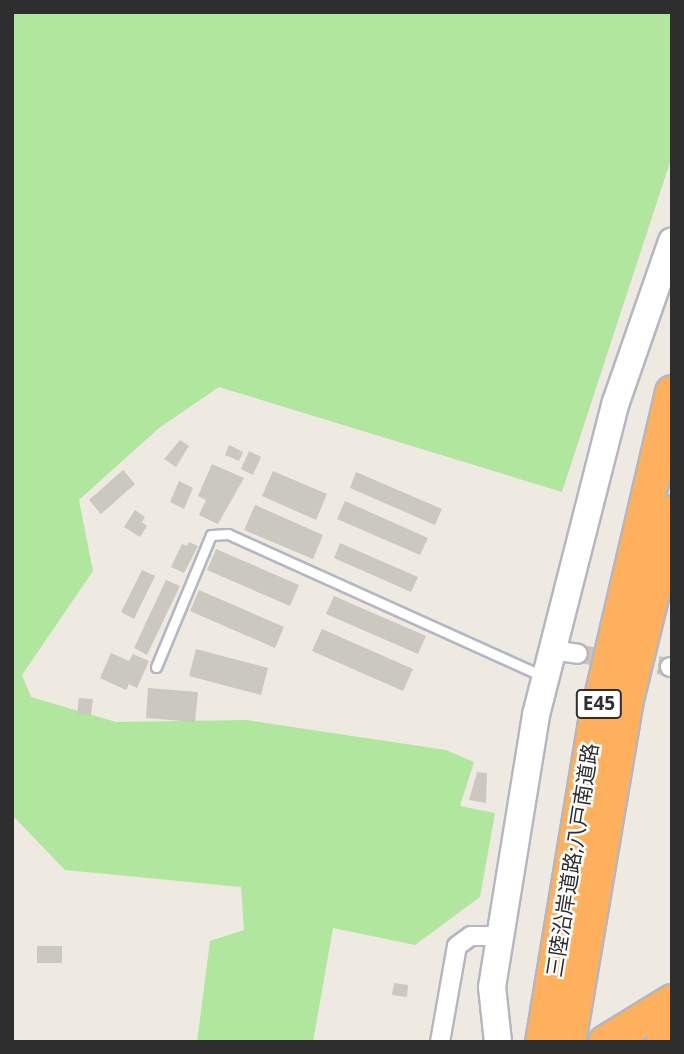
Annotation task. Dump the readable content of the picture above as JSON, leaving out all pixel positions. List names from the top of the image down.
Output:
{
  "streets": {
    "highway": ["E45", "三陸沿岸道路;八戸南道路"]
  }
}
